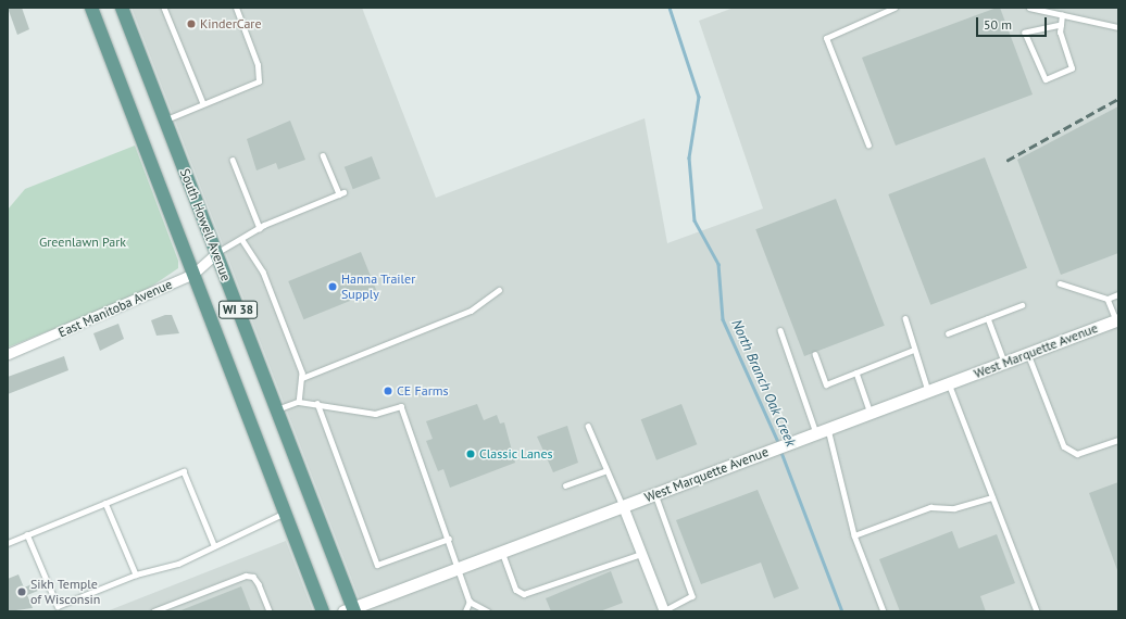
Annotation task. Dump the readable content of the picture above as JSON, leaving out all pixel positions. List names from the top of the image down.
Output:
{
  "streets": {
    "main road": ["South Howell Avenue", "WI 38"],
    "street": ["East Manitoba Avenue", "West Marquette Avenue"]
  },
  "crossings": [
    ["South Howell Avenue", "East Manitoba Avenue"],
    ["South Howell Avenue", "West Marquette Avenue"],
    ["East Manitoba Avenue", "WI 38"]
  ],
  "water": ["North Branch Oak Creek"],
  "parks": ["Greenlawn Park"],
  "places": [
    "KinderCare",
    "Hanna Trailer Supply",
    "CE Farms",
    "Classic Lanes",
    "Sikh Temple of Wisconsin"
  ],
  "scale_bar": "50 m"
}
